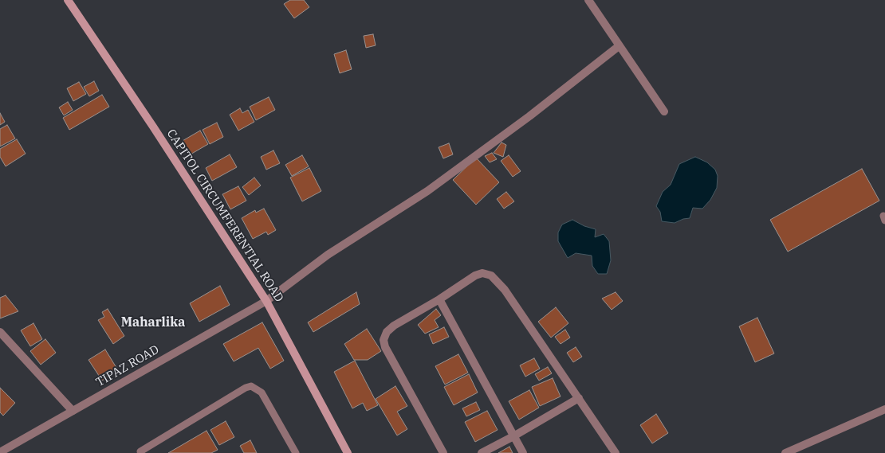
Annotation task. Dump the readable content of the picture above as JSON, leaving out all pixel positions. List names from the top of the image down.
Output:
{
  "streets": {
    "main road": ["CAPITOL CIRCUMFERENTIAL ROAD"],
    "street": ["TIPAZ ROAD"]
  },
  "crossings": [
    ["CAPITOL CIRCUMFERENTIAL ROAD", "TIPAZ ROAD"]
  ],
  "districts": ["Maharlika"]
}
